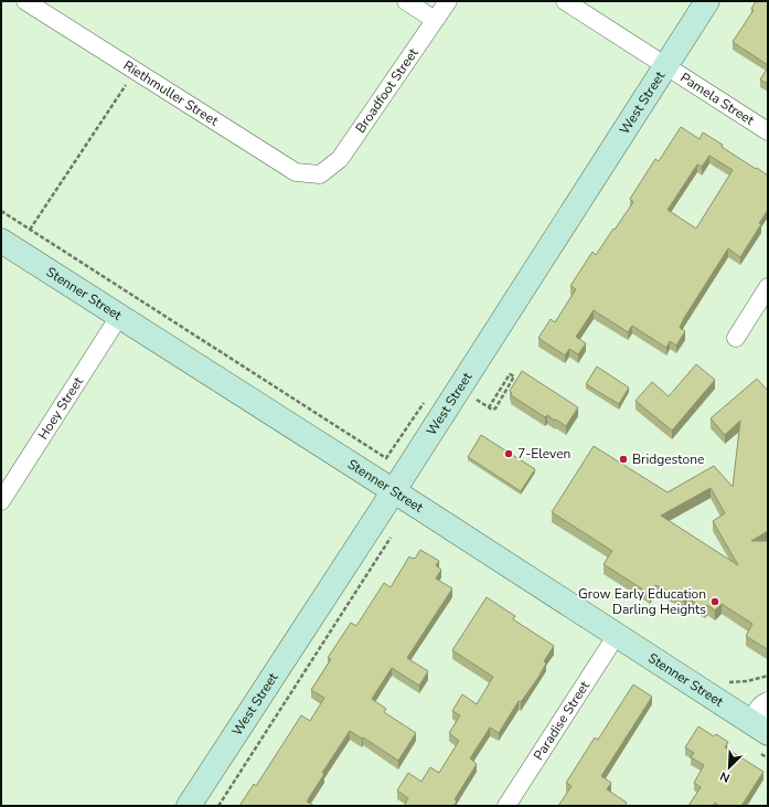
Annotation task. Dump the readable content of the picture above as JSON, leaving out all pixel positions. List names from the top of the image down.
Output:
{
  "streets": {
    "main road": ["West Street", "Stenner Street"],
    "street": [
      "Broadfoot Street",
      "Riethmuller Street",
      "Pamela Street",
      "Hoey Street",
      "Paradise Street"
    ]
  },
  "crossings": [
    ["Broadfoot Street", "Riethmuller Street"],
    ["Pamela Street", "West Street"],
    ["West Street", "Stenner Street"],
    ["Stenner Street", "Hoey Street"],
    ["Stenner Street", "Paradise Street"]
  ],
  "places": ["7-Eleven", "Bridgestone", "Grow Early Education Darling Heights"],
  "north": "bottom left"
}
